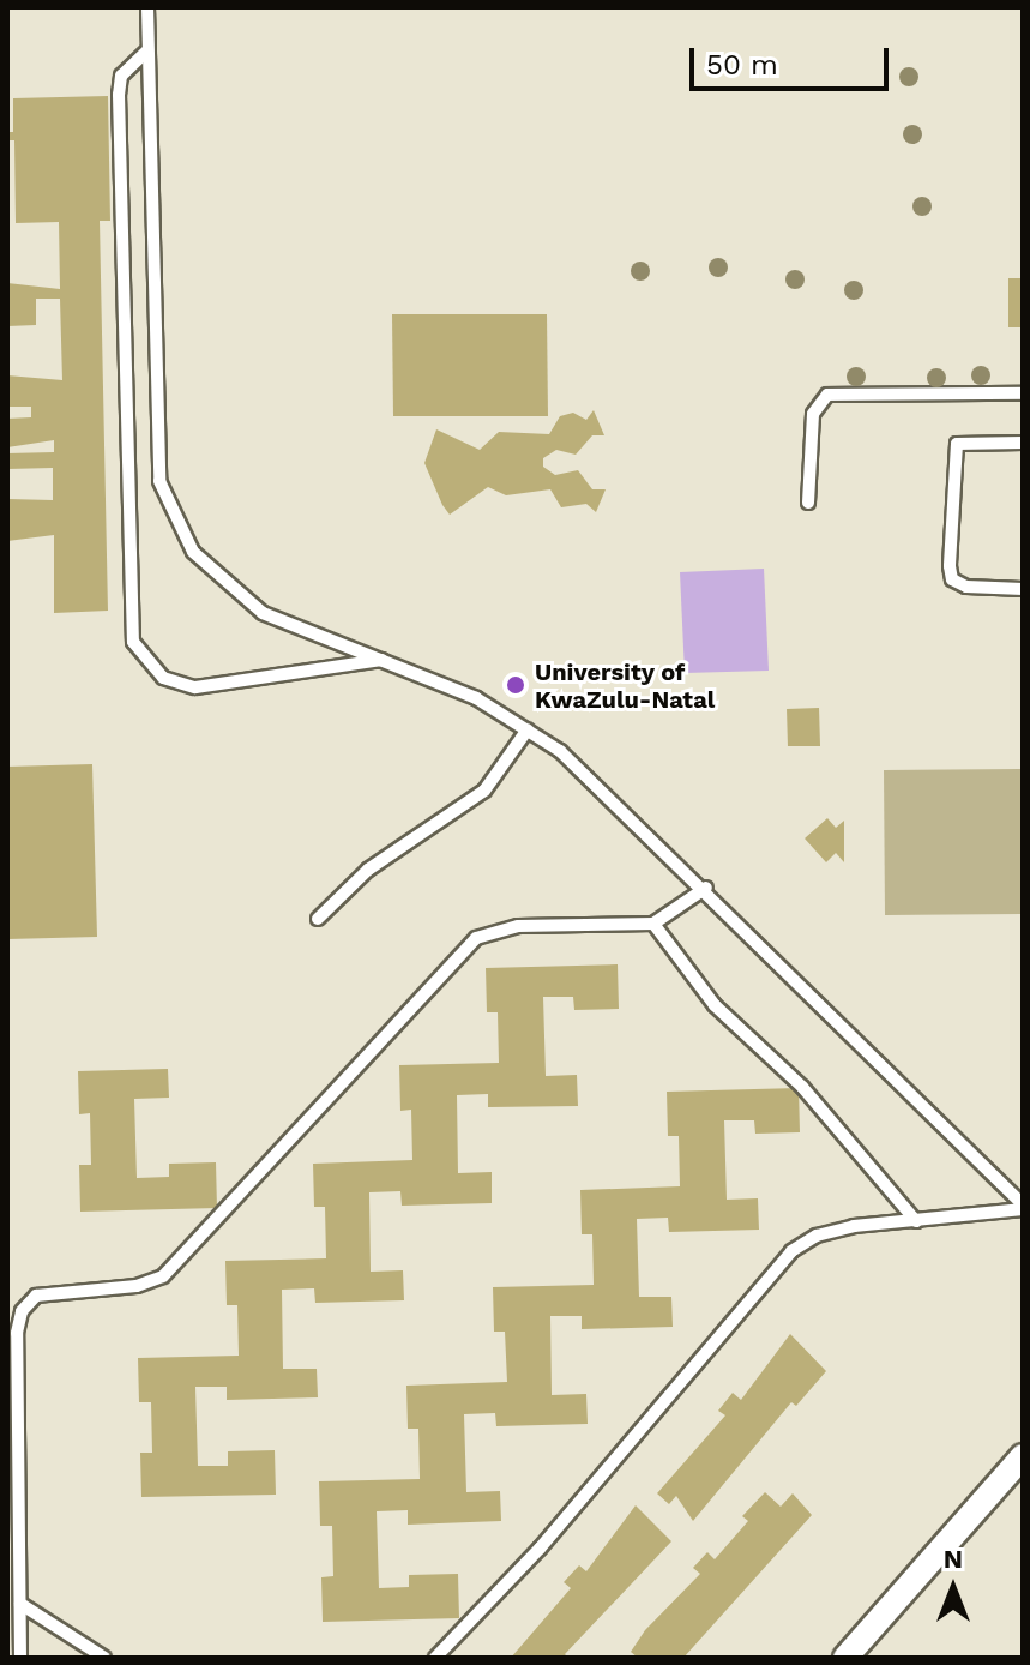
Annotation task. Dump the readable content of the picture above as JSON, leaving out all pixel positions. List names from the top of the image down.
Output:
{
  "places": ["University of KwaZulu-Natal"],
  "scale_bar": "50 m",
  "north": "top"
}
